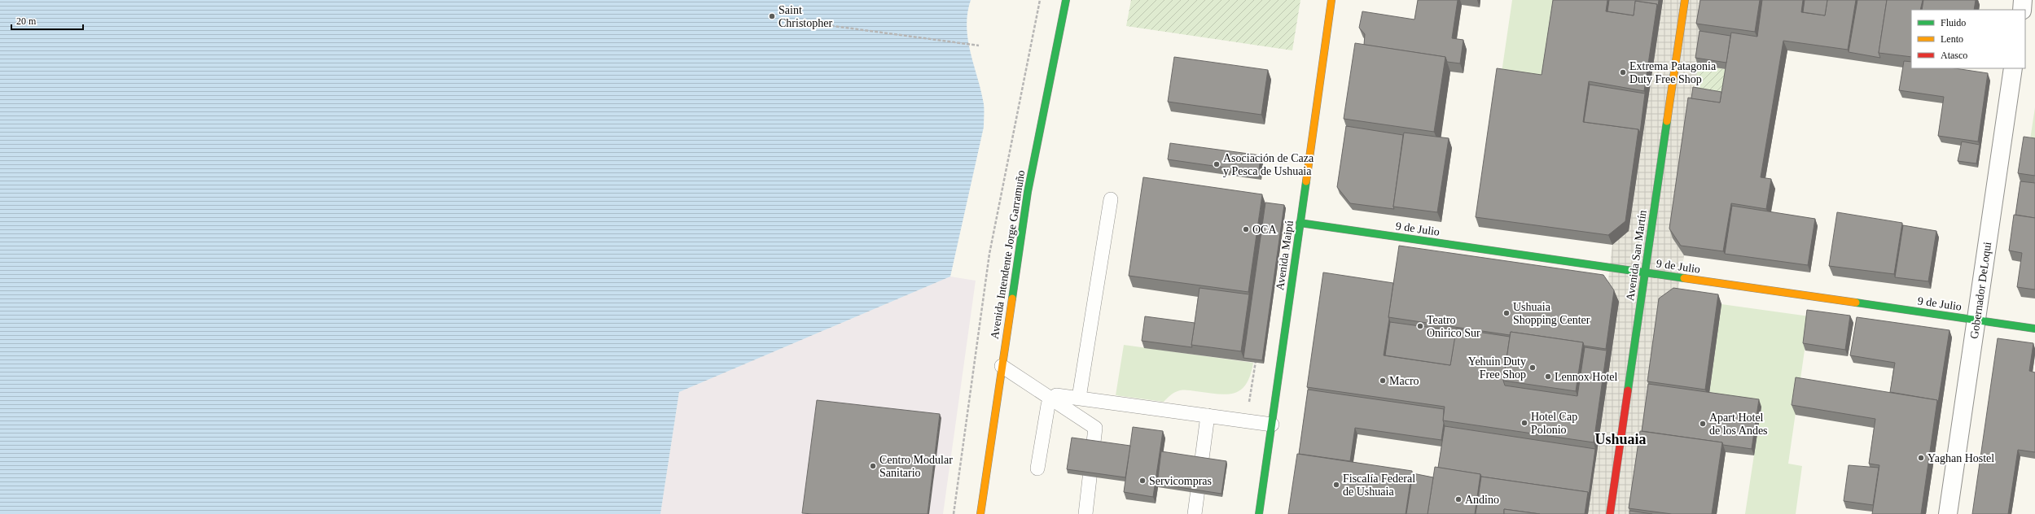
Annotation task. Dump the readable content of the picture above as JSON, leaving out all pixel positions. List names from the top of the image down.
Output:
{
  "streets": {
    "main road": [
      "9 de Julio",
      "Avenida Intendente Jorge Garramuño",
      "Avenida Maipú",
      "Avenida San Martín"
    ],
    "street": ["Gobernador DeLoqui"]
  },
  "crossings": [
    ["9 de Julio", "Avenida Maipú"],
    ["9 de Julio", "Avenida San Martín"],
    ["9 de Julio", "Gobernador DeLoqui"]
  ],
  "districts": ["Ushuaia"],
  "places": [
    "Saint Christopher",
    "Extrema Patagonia Duty Free Shop",
    "Asociación de Caza y Pesca de Ushuaia",
    "OCA",
    "Ushuaia Shopping Center",
    "Teatro Onirico Sur",
    "Yehuin Duty Free Shop",
    "Lennox Hotel",
    "Macro",
    "Hotel Cap Polonio",
    "Apart Hotel de los Andes",
    "Yaghan Hostel",
    "Centro Modular Sanitario",
    "Servicompras",
    "Fiscalía Federal de Ushuaia",
    "Andino"
  ],
  "legend": ["Fluido", "Lento", "Atasco"],
  "scale_bar": "20 m"
}
